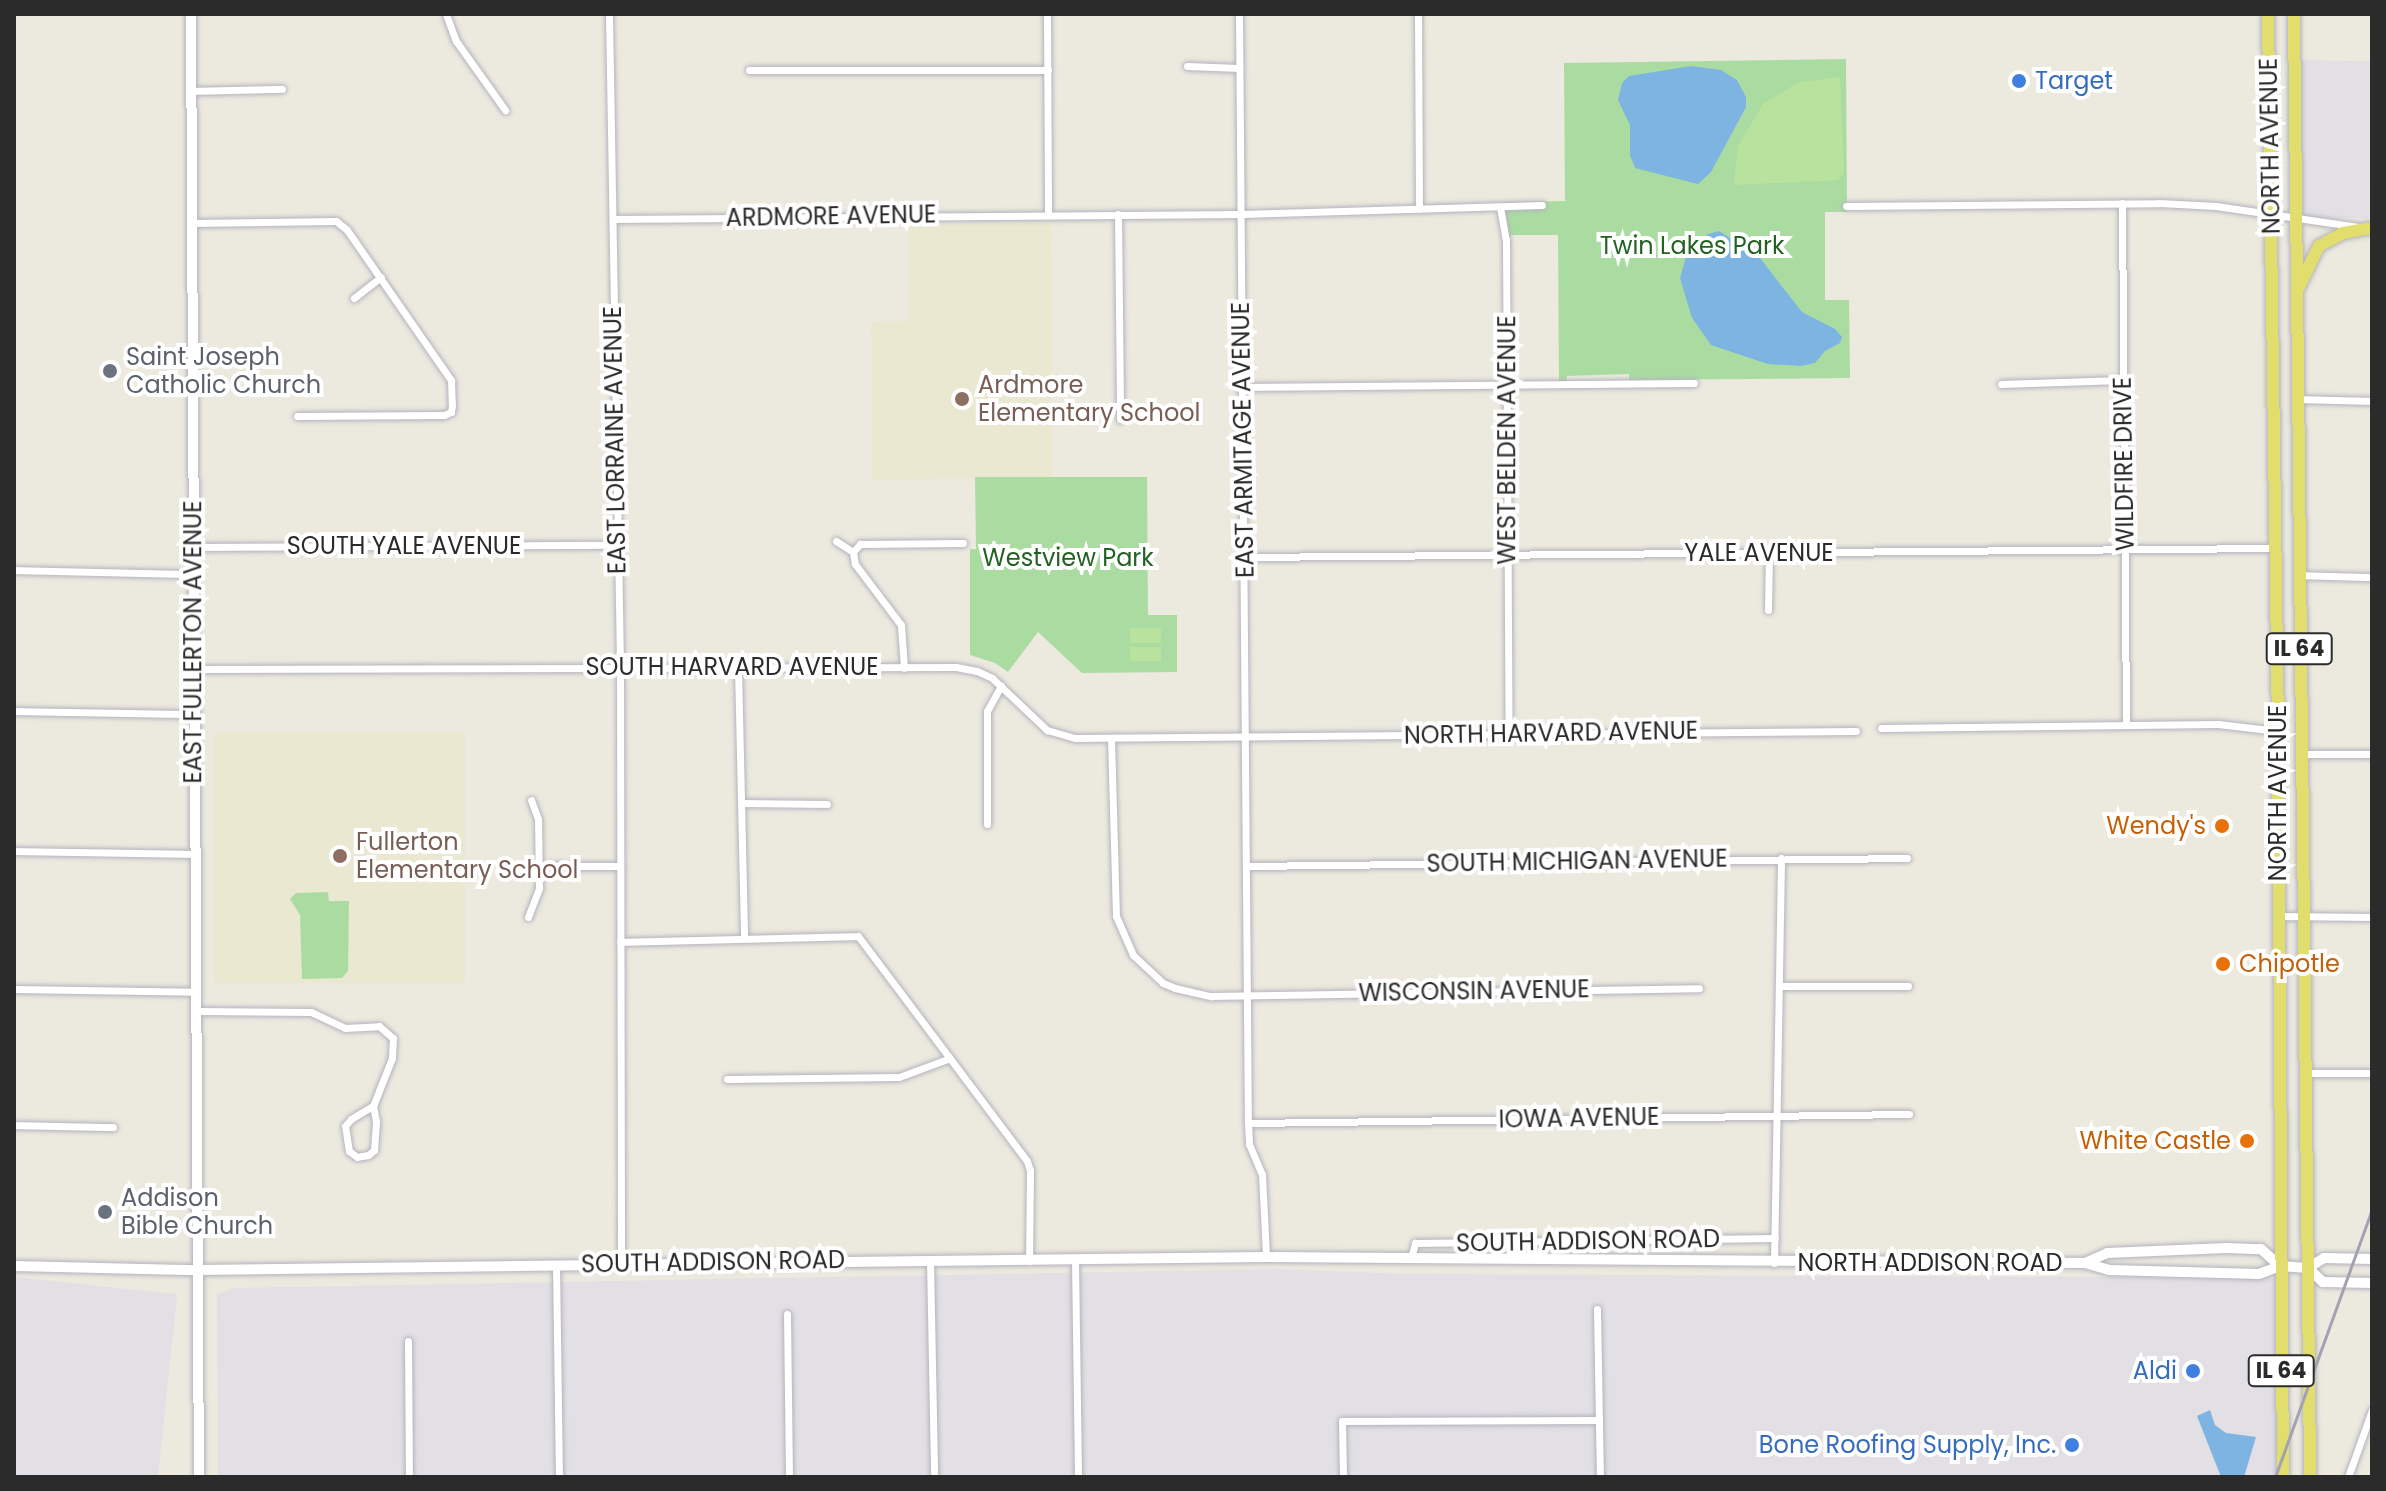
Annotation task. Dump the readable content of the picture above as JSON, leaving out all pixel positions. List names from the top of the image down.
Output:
{
  "streets": {
    "main road": ["NORTH AVENUE", "IL 64"],
    "street": [
      "ARDMORE AVENUE",
      "EAST LORRAINE AVENUE",
      "EAST ARMITAGE AVENUE",
      "WEST BELDEN AVENUE",
      "WILDFIRE DRIVE",
      "SOUTH YALE AVENUE",
      "YALE AVENUE",
      "EAST FULLERTON AVENUE",
      "SOUTH HARVARD AVENUE",
      "NORTH HARVARD AVENUE",
      "SOUTH MICHIGAN AVENUE",
      "WISCONSIN AVENUE",
      "IOWA AVENUE",
      "SOUTH ADDISON ROAD",
      "NORTH ADDISON ROAD"
    ]
  },
  "crossings": [
    ["NORTH AVENUE", "YALE AVENUE"],
    ["NORTH AVENUE", "NORTH ADDISON ROAD"],
    ["ARDMORE AVENUE", "EAST LORRAINE AVENUE"],
    ["ARDMORE AVENUE", "EAST ARMITAGE AVENUE"],
    ["EAST LORRAINE AVENUE", "SOUTH YALE AVENUE"],
    ["EAST LORRAINE AVENUE", "SOUTH HARVARD AVENUE"],
    ["EAST LORRAINE AVENUE", "SOUTH ADDISON ROAD"],
    ["EAST ARMITAGE AVENUE", "YALE AVENUE"],
    ["EAST ARMITAGE AVENUE", "SOUTH HARVARD AVENUE"],
    ["EAST ARMITAGE AVENUE", "NORTH HARVARD AVENUE"],
    ["EAST ARMITAGE AVENUE", "SOUTH MICHIGAN AVENUE"],
    ["EAST ARMITAGE AVENUE", "WISCONSIN AVENUE"],
    ["EAST ARMITAGE AVENUE", "IOWA AVENUE"],
    ["EAST ARMITAGE AVENUE", "SOUTH ADDISON ROAD"],
    ["WEST BELDEN AVENUE", "YALE AVENUE"],
    ["WEST BELDEN AVENUE", "NORTH HARVARD AVENUE"],
    ["WILDFIRE DRIVE", "YALE AVENUE"],
    ["SOUTH YALE AVENUE", "EAST FULLERTON AVENUE"],
    ["EAST FULLERTON AVENUE", "SOUTH HARVARD AVENUE"],
    ["EAST FULLERTON AVENUE", "SOUTH ADDISON ROAD"],
    ["SOUTH HARVARD AVENUE", "NORTH HARVARD AVENUE"],
    ["SOUTH HARVARD AVENUE", "WISCONSIN AVENUE"],
    ["SOUTH ADDISON ROAD", "NORTH ADDISON ROAD"]
  ],
  "parks": ["Twin Lakes Park", "Westview Park"],
  "places": [
    "Target",
    "Saint Joseph Catholic Church",
    "Ardmore Elementary School",
    "Wendy's",
    "Fullerton Elementary School",
    "Chipotle",
    "White Castle",
    "Addison Bible Church",
    "Aldi",
    "Bone Roofing Supply, Inc."
  ]
}
